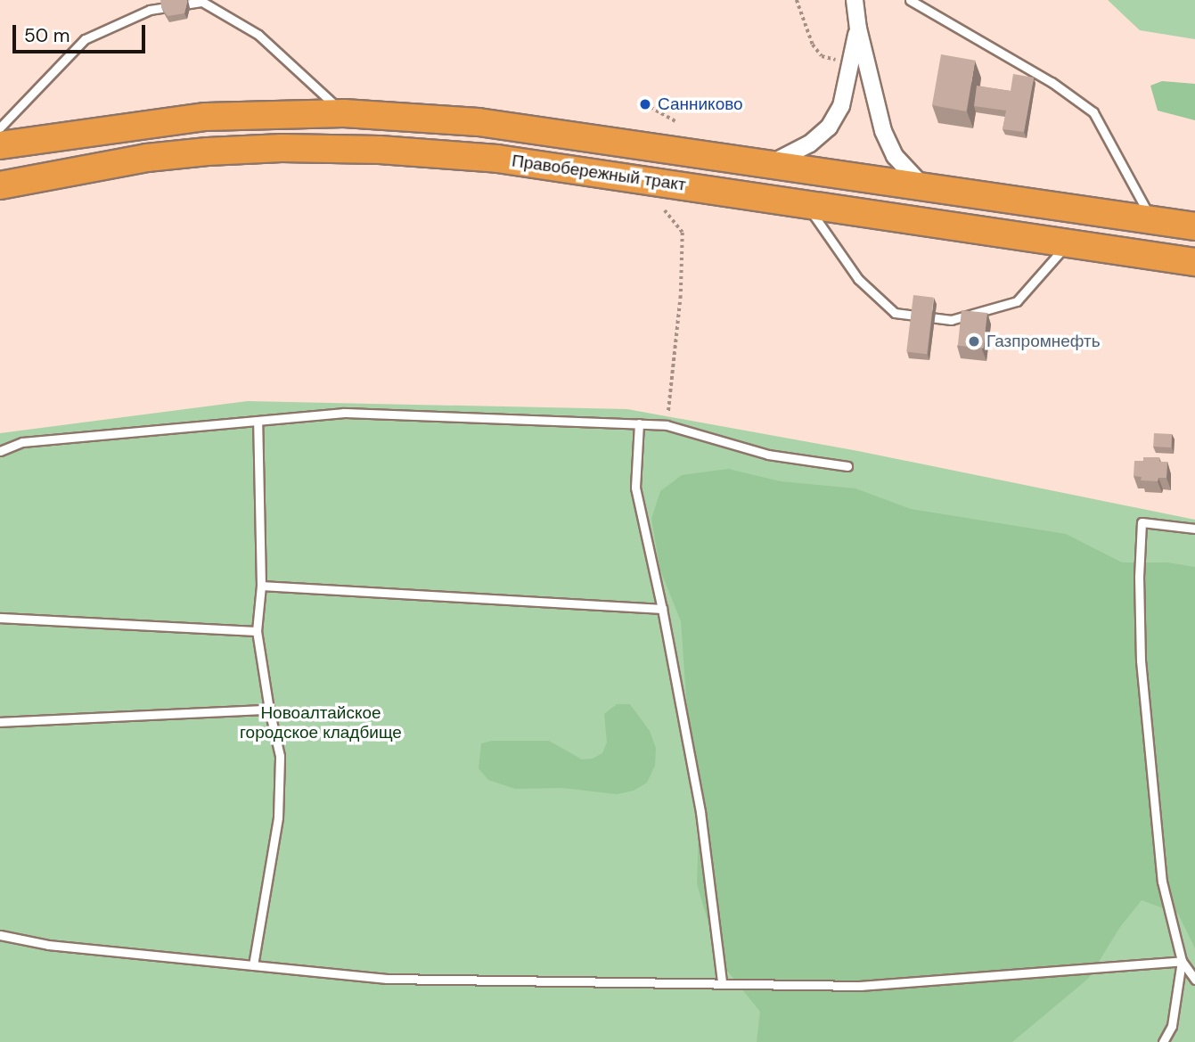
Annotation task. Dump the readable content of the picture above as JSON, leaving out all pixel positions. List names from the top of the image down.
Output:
{
  "streets": {
    "highway": ["Правобережный тракт"]
  },
  "parks": ["Новоалтайское городское кладбище"],
  "places": ["Санниково", "Газпромнефть"],
  "scale_bar": "50 m"
}
